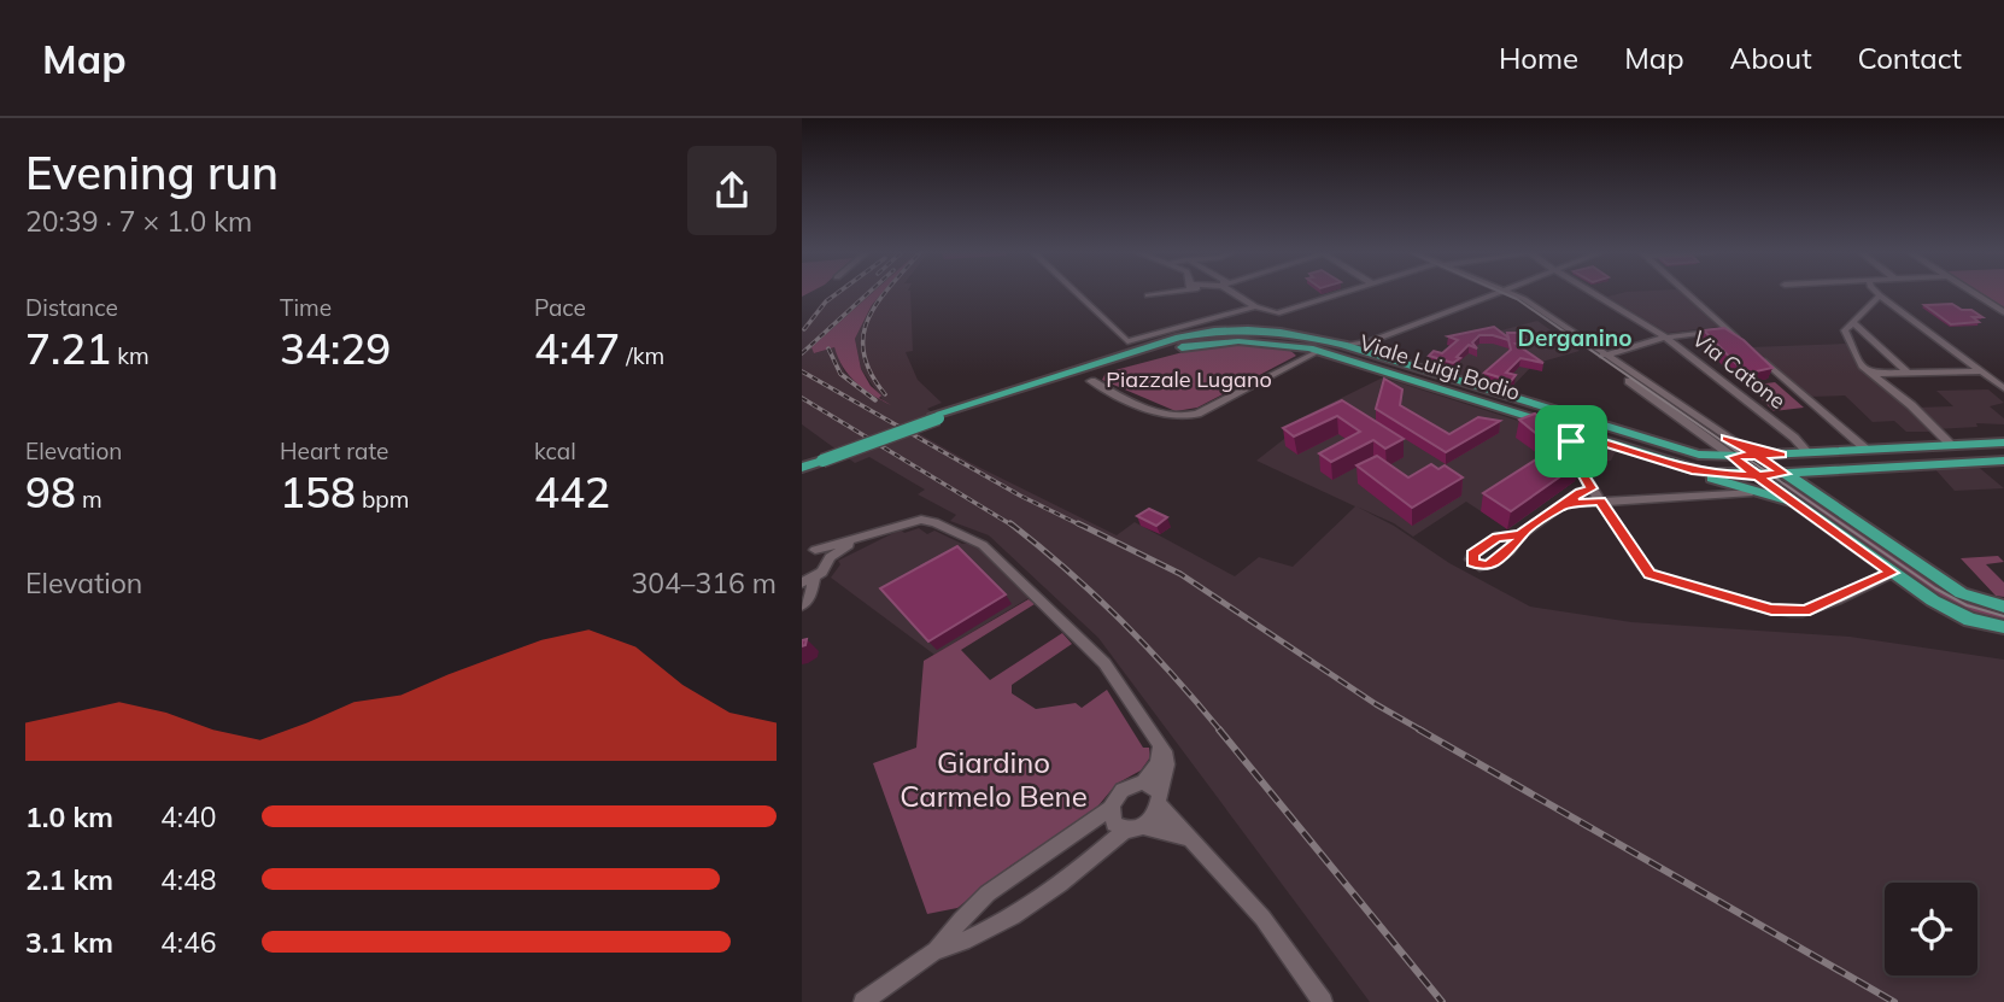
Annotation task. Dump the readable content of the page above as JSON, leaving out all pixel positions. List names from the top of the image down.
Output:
{
  "streets": {
    "main road": ["Viale Luigi Bodio"],
    "street": ["Via Catone"]
  },
  "crossings": [
    ["Viale Luigi Bodio", "Via Catone"]
  ],
  "districts": ["Derganino"],
  "parks": ["Piazzale Lugano", "Giardino Carmelo Bene"],
  "page": {
    "header": "Map",
    "nav": [
      "Home",
      "Map",
      "About",
      "Contact"
    ],
    "heading": ["Evening run", "20:39 · 7 × 1.0 km"],
    "stats": [
      ["Distance", "7.21 km"],
      ["Time", "34:29"],
      ["Pace", "4:47 /km"],
      ["Elevation", "98 m"],
      ["Heart rate", "158 bpm"],
      ["kcal", "442"]
    ],
    "chart": ["Elevation", "304–316 m"],
    "list": [
      {
        "name": "1.0 km",
        "note": "4:40"
      },
      {
        "name": "2.1 km",
        "note": "4:48"
      },
      {
        "name": "3.1 km",
        "note": "4:46"
      }
    ]
  }
}
